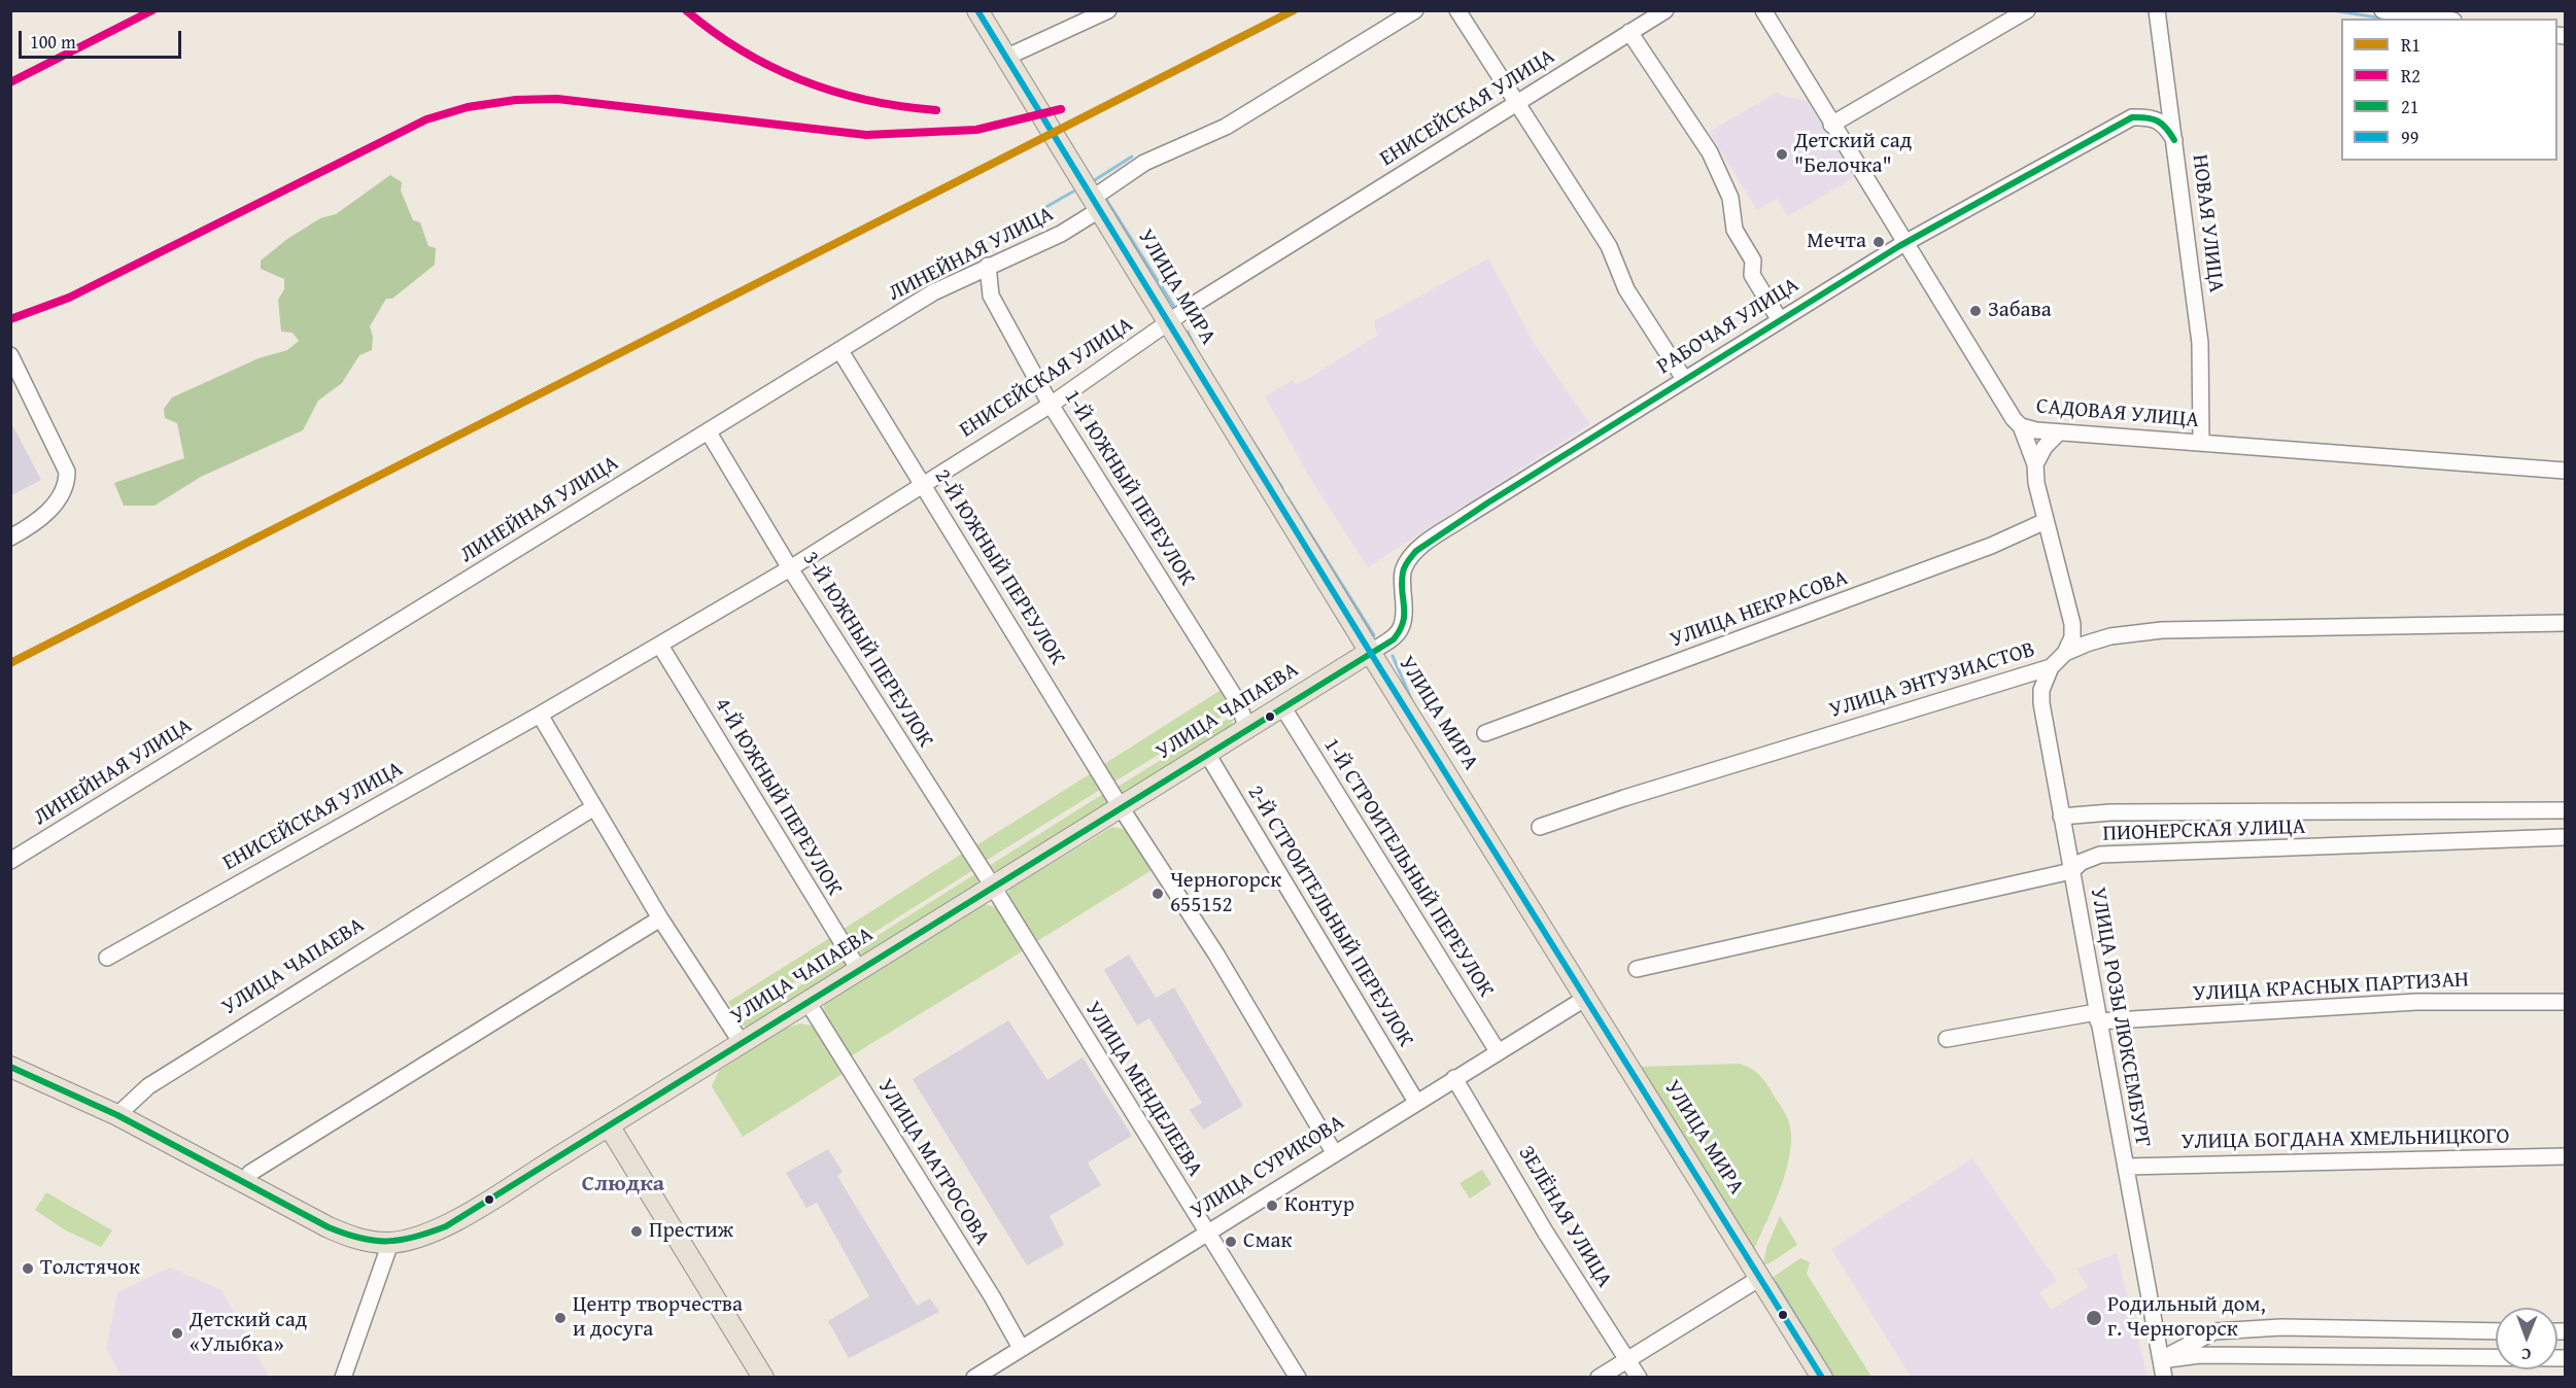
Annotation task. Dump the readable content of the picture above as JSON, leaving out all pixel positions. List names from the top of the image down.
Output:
{
  "streets": {
    "main road": ["УЛИЦА МИРА", "УЛИЦА ЧАПАЕВА"],
    "street": [
      "ЕНИСЕЙСКАЯ УЛИЦА",
      "НОВАЯ УЛИЦА",
      "ЛИНЕЙНАЯ УЛИЦА",
      "РАБОЧАЯ УЛИЦА",
      "САДОВАЯ УЛИЦА",
      "1-Й ЮЖНЫЙ ПЕРЕУЛОК",
      "2-Й ЮЖНЫЙ ПЕРЕУЛОК",
      "УЛИЦА НЕКРАСОВА",
      "3-Й ЮЖНЫЙ ПЕРЕУЛОК",
      "УЛИЦА ЭНТУЗИАСТОВ",
      "4-Й ЮЖНЫЙ ПЕРЕУЛОК",
      "ПИОНЕРСКАЯ УЛИЦА",
      "1-Й СТРОИТЕЛЬНЫЙ ПЕРЕУЛОК",
      "2-Й СТРОИТЕЛЬНЫЙ ПЕРЕУЛОК",
      "УЛИЦА КРАСНЫХ ПАРТИЗАН",
      "УЛИЦА РОЗЫ ЛЮКСЕМБУРГ",
      "УЛИЦА МЕНДЕЛЕЕВА",
      "УЛИЦА БОГДАНА ХМЕЛЬНИЦКОГО",
      "УЛИЦА МАТРОСОВА",
      "УЛИЦА СУРИКОВА",
      "ЗЕЛЁНАЯ УЛИЦА"
    ]
  },
  "crossings": [
    ["ЕНИСЕЙСКАЯ УЛИЦА", "УЛИЦА МИРА"],
    ["ЕНИСЕЙСКАЯ УЛИЦА", "1-Й ЮЖНЫЙ ПЕРЕУЛОК"],
    ["ЕНИСЕЙСКАЯ УЛИЦА", "2-Й ЮЖНЫЙ ПЕРЕУЛОК"],
    ["ЕНИСЕЙСКАЯ УЛИЦА", "3-Й ЮЖНЫЙ ПЕРЕУЛОК"],
    ["ЕНИСЕЙСКАЯ УЛИЦА", "4-Й ЮЖНЫЙ ПЕРЕУЛОК"],
    ["НОВАЯ УЛИЦА", "РАБОЧАЯ УЛИЦА"],
    ["НОВАЯ УЛИЦА", "САДОВАЯ УЛИЦА"],
    ["ЛИНЕЙНАЯ УЛИЦА", "УЛИЦА МИРА"],
    ["ЛИНЕЙНАЯ УЛИЦА", "1-Й ЮЖНЫЙ ПЕРЕУЛОК"],
    ["ЛИНЕЙНАЯ УЛИЦА", "2-Й ЮЖНЫЙ ПЕРЕУЛОК"],
    ["ЛИНЕЙНАЯ УЛИЦА", "3-Й ЮЖНЫЙ ПЕРЕУЛОК"],
    ["УЛИЦА МИРА", "РАБОЧАЯ УЛИЦА"],
    ["УЛИЦА МИРА", "УЛИЦА ЧАПАЕВА"],
    ["УЛИЦА МИРА", "УЛИЦА СУРИКОВА"],
    ["РАБОЧАЯ УЛИЦА", "САДОВАЯ УЛИЦА"],
    ["РАБОЧАЯ УЛИЦА", "УЛИЦА ЧАПАЕВА"],
    ["1-Й ЮЖНЫЙ ПЕРЕУЛОК", "УЛИЦА ЧАПАЕВА"],
    ["2-Й ЮЖНЫЙ ПЕРЕУЛОК", "УЛИЦА ЧАПАЕВА"],
    ["2-Й ЮЖНЫЙ ПЕРЕУЛОК", "УЛИЦА СУРИКОВА"],
    ["3-Й ЮЖНЫЙ ПЕРЕУЛОК", "УЛИЦА ЧАПАЕВА"],
    ["3-Й ЮЖНЫЙ ПЕРЕУЛОК", "УЛИЦА МЕНДЕЛЕЕВА"],
    ["УЛИЦА ЭНТУЗИАСТОВ", "УЛИЦА РОЗЫ ЛЮКСЕМБУРГ"],
    ["УЛИЦА ЧАПАЕВА", "4-Й ЮЖНЫЙ ПЕРЕУЛОК"],
    ["УЛИЦА ЧАПАЕВА", "1-Й СТРОИТЕЛЬНЫЙ ПЕРЕУЛОК"],
    ["УЛИЦА ЧАПАЕВА", "2-Й СТРОИТЕЛЬНЫЙ ПЕРЕУЛОК"],
    ["УЛИЦА ЧАПАЕВА", "УЛИЦА МЕНДЕЛЕЕВА"],
    ["УЛИЦА ЧАПАЕВА", "УЛИЦА МАТРОСОВА"],
    ["ПИОНЕРСКАЯ УЛИЦА", "УЛИЦА РОЗЫ ЛЮКСЕМБУРГ"],
    ["1-Й СТРОИТЕЛЬНЫЙ ПЕРЕУЛОК", "УЛИЦА СУРИКОВА"],
    ["2-Й СТРОИТЕЛЬНЫЙ ПЕРЕУЛОК", "УЛИЦА СУРИКОВА"],
    ["УЛИЦА КРАСНЫХ ПАРТИЗАН", "УЛИЦА РОЗЫ ЛЮКСЕМБУРГ"],
    ["УЛИЦА РОЗЫ ЛЮКСЕМБУРГ", "УЛИЦА БОГДАНА ХМЕЛЬНИЦКОГО"],
    ["УЛИЦА МЕНДЕЛЕЕВА", "УЛИЦА СУРИКОВА"],
    ["УЛИЦА МАТРОСОВА", "УЛИЦА СУРИКОВА"],
    ["УЛИЦА СУРИКОВА", "ЗЕЛЁНАЯ УЛИЦА"]
  ],
  "districts": ["Слюдка"],
  "places": [
    "Детский сад \"Белочка\"",
    "Мечта",
    "Забава",
    "Черногорск 655152",
    "Контур",
    "Престиж",
    "Смак",
    "Толстячок",
    "Центр творчества и досуга",
    "Родильный дом, г. Черногорск",
    "Детский сад «Улыбка»"
  ],
  "lines": [
    "transit line R1",
    "transit line R2",
    "transit line 99",
    "transit line 21"
  ],
  "legend": [
    "R1",
    "R2",
    "21",
    "99"
  ],
  "scale_bar": "100 m",
  "north": "bottom"
}
